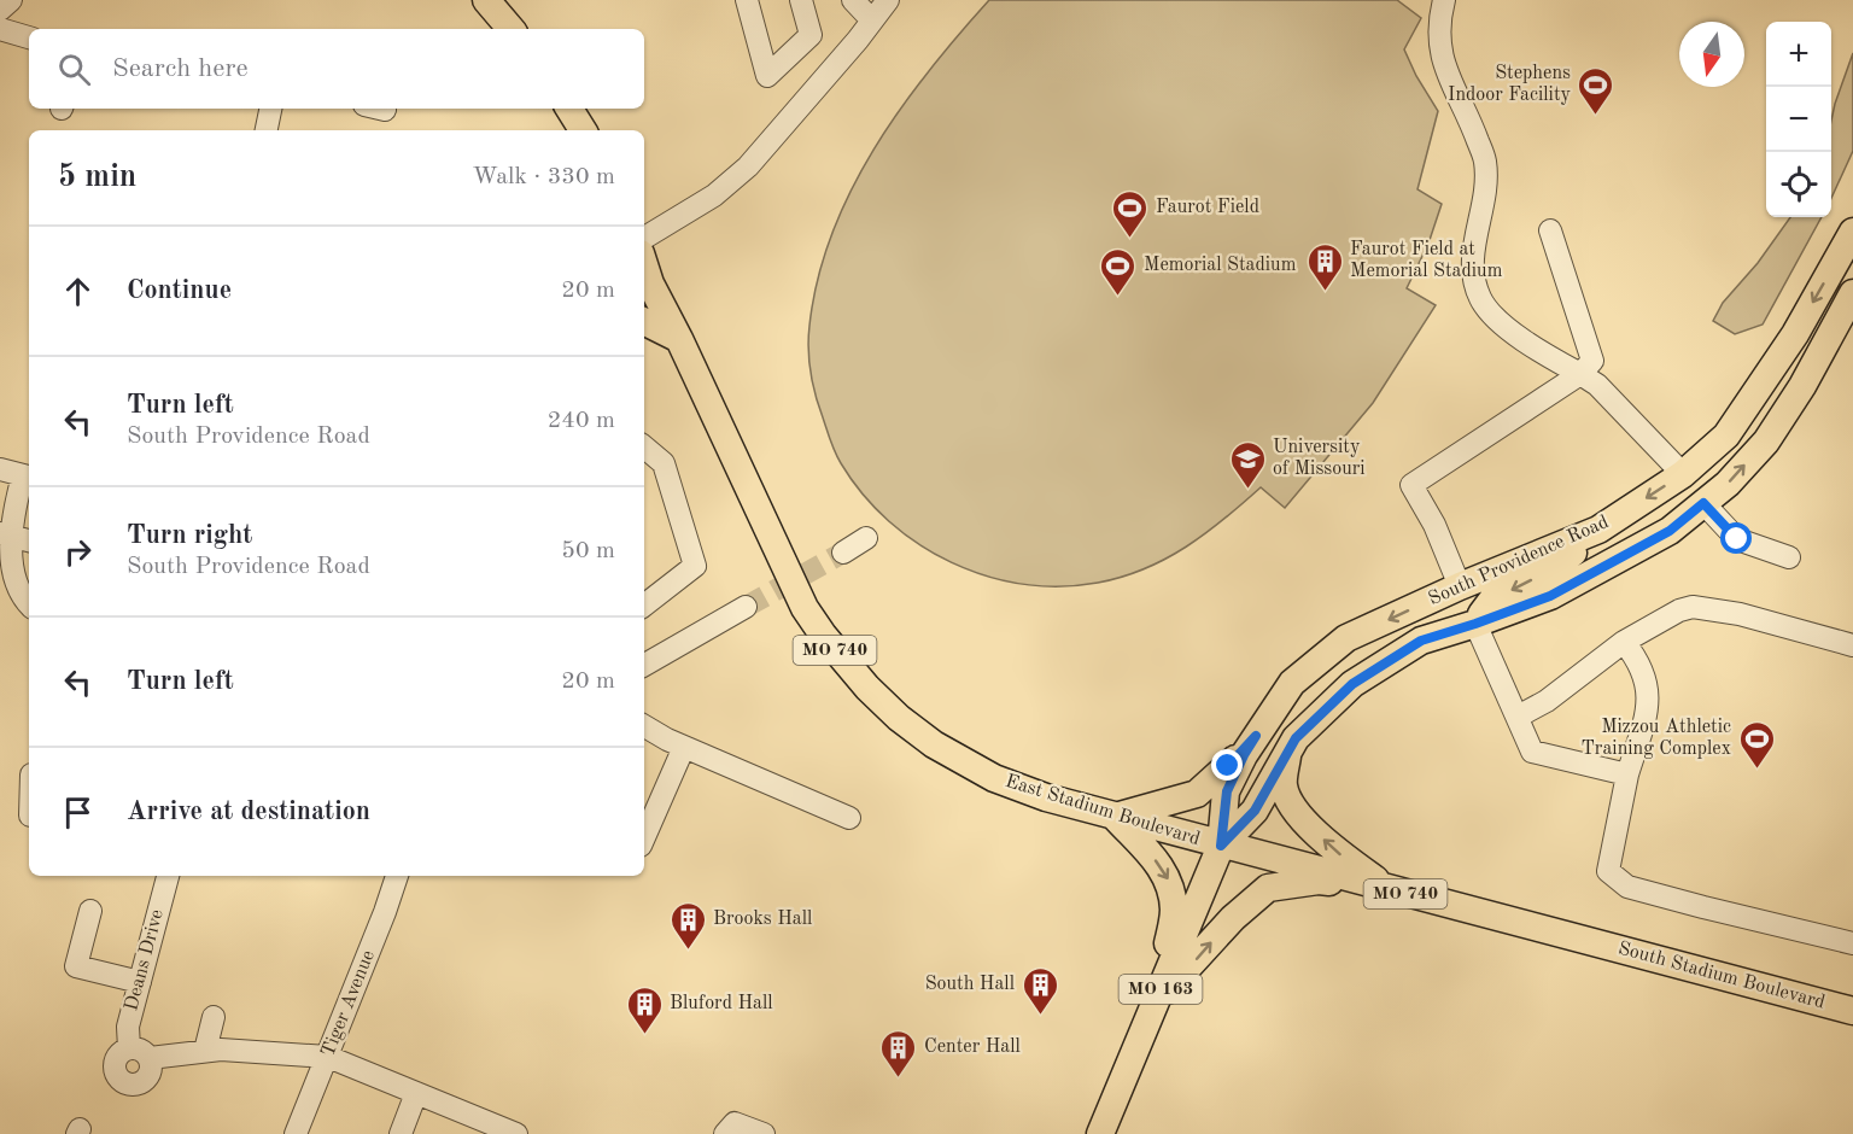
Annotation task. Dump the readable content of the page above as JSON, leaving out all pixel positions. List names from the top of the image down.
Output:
{
  "streets": {
    "main road": [
      "South Providence Road",
      "MO 740",
      "East Stadium Boulevard",
      "South Stadium Boulevard",
      "MO 163"
    ],
    "street": ["Deans Drive", "Tiger Avenue"]
  },
  "crossings": [
    ["South Providence Road", "East Stadium Boulevard"],
    ["East Stadium Boulevard", "South Stadium Boulevard"]
  ],
  "places": {
    "sports": [
      "Stephens Indoor Facility",
      "Faurot Field",
      "Memorial Stadium",
      "Mizzou Athletic Training Complex"
    ],
    "building": [
      "Faurot Field at Memorial Stadium",
      "Brooks Hall",
      "South Hall",
      "Bluford Hall",
      "Center Hall"
    ],
    "school or university": ["University of Missouri"]
  },
  "north": "bottom",
  "page": {
    "map_buttons": ["+", "−"],
    "search": "Search here",
    "heading": ["5 min", "Walk · 330 m"],
    "list": [
      ["Continue", "20 m"],
      ["Turn left", "South Providence Road", "240 m"],
      ["Turn right", "South Providence Road", "50 m"],
      ["Turn left", "20 m"],
      "Arrive at destination"
    ]
  }
}
